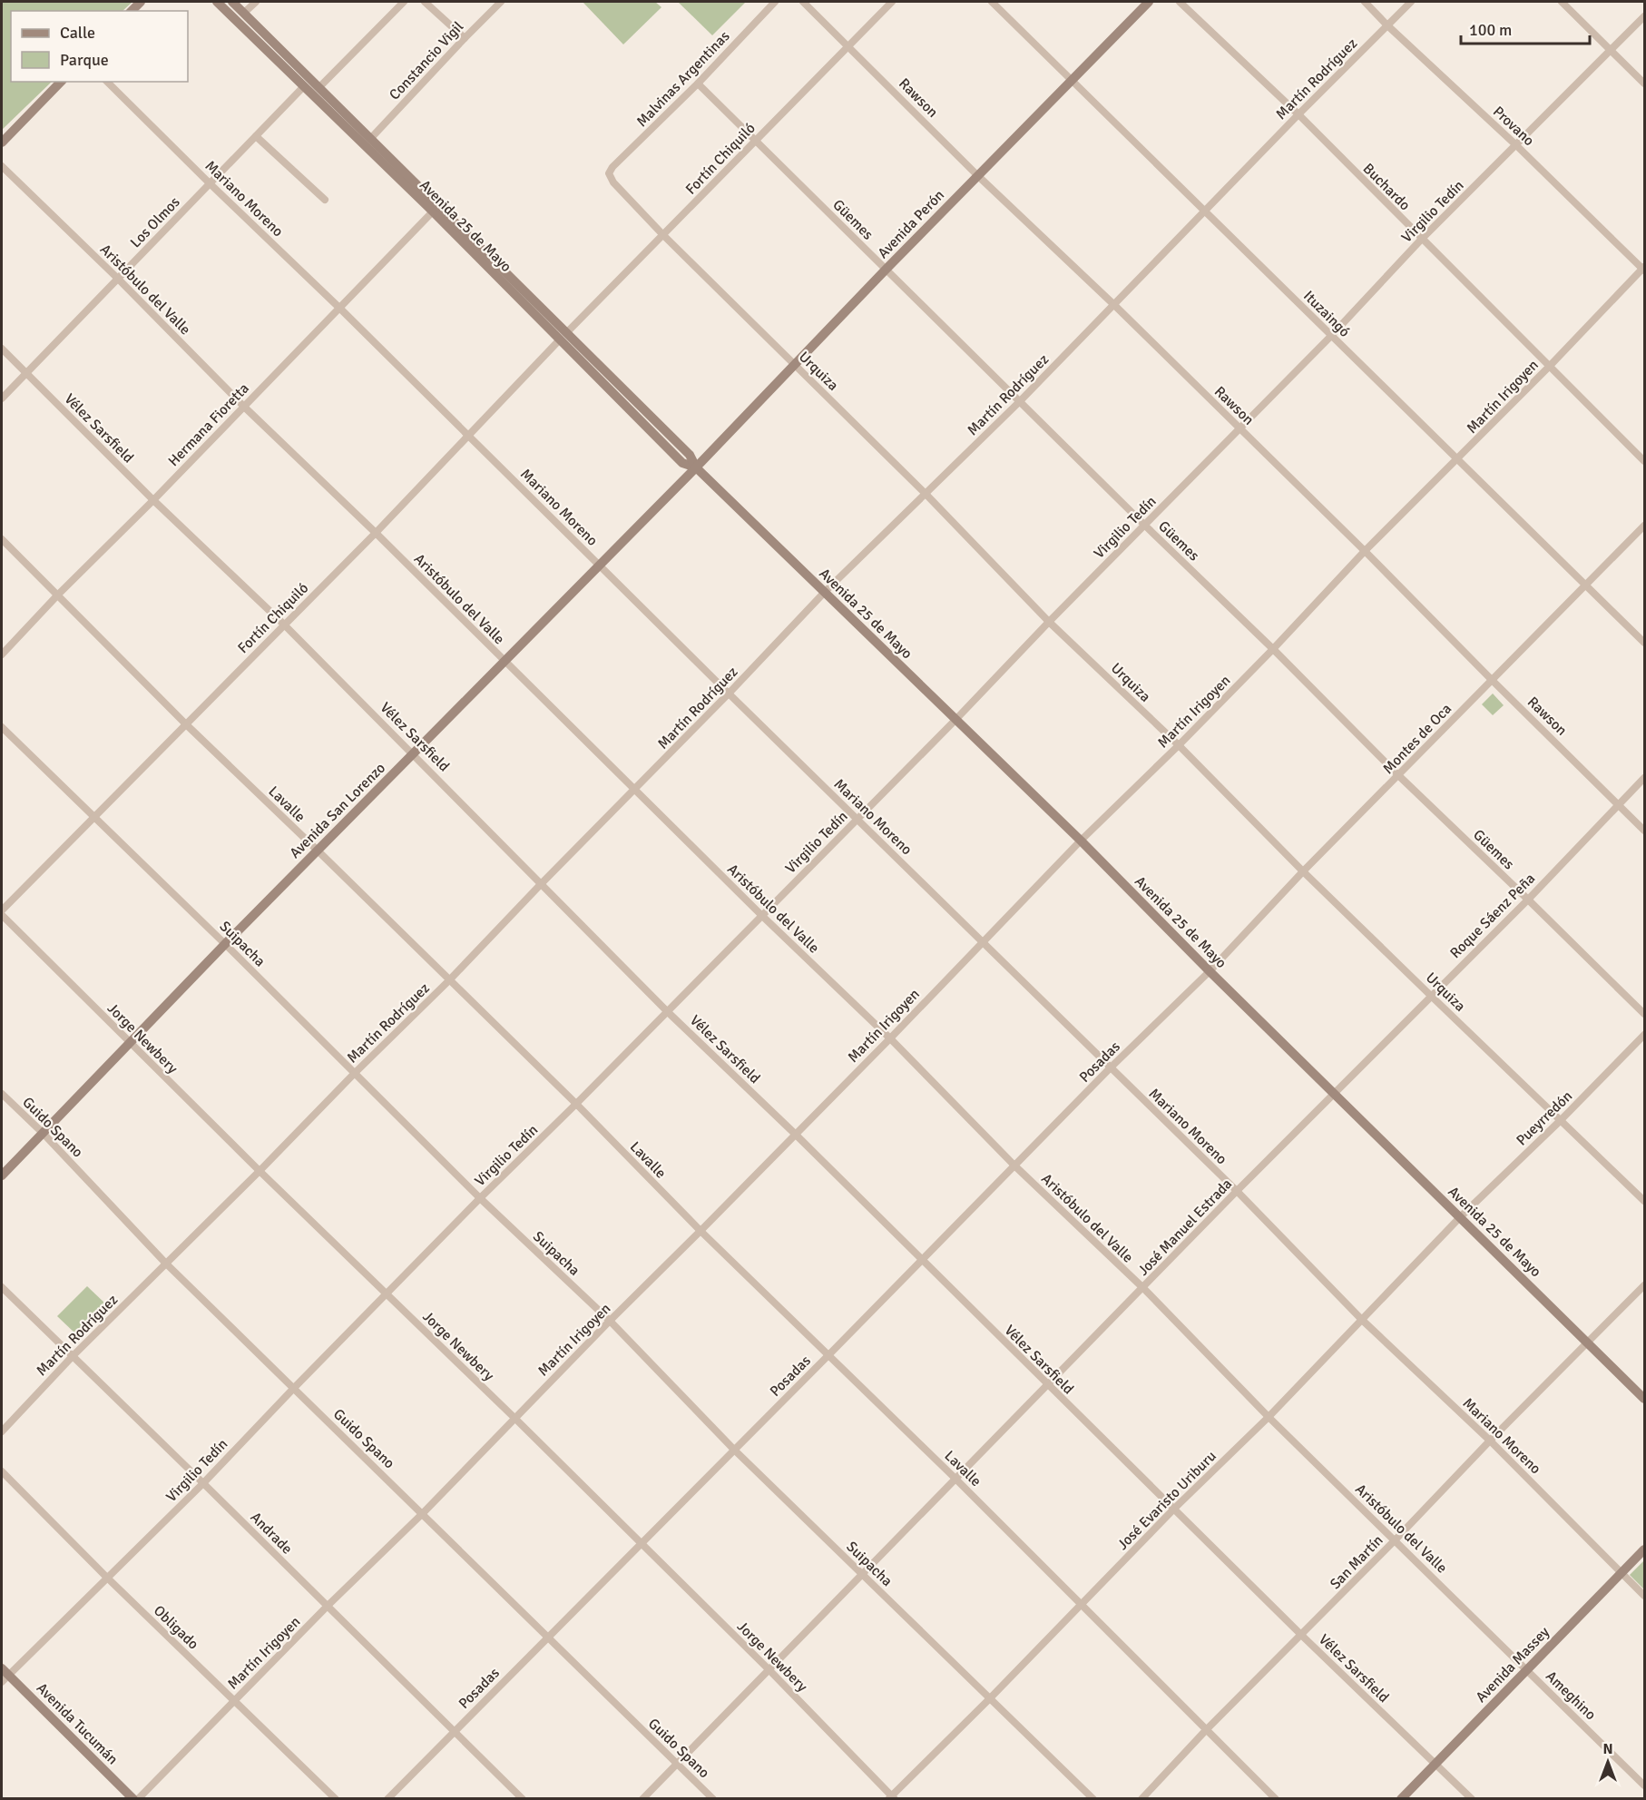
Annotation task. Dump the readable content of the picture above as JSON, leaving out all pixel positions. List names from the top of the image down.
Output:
{
  "streets": {
    "main road": [
      "Avenida Perón",
      "Avenida 25 de Mayo",
      "Avenida San Lorenzo",
      "Avenida Massey",
      "Avenida Tucumán"
    ],
    "street": [
      "Constancio Vigil",
      "Malvinas Argentinas",
      "Martín Rodríguez",
      "Rawson",
      "Provano",
      "Fortín Chiquiló",
      "Buchardo",
      "Mariano Moreno",
      "Virgilio Tedín",
      "Güemes",
      "Los Olmos",
      "Aristóbulo del Valle",
      "Ituzaingó",
      "Urquiza",
      "Martín Irigoyen",
      "Hermana Fioretta",
      "Vélez Sarsfield",
      "Montes de Oca",
      "Lavalle",
      "Roque Sáenz Peña",
      "Suipacha",
      "Jorge Newbery",
      "Posadas",
      "Pueyrredón",
      "Guido Spano",
      "José Manuel Estrada",
      "José Evaristo Uriburu",
      "Andrade",
      "San Martín",
      "Obligado",
      "Ameghino"
    ]
  },
  "crossings": [
    ["Constancio Vigil", "Avenida 25 de Mayo"],
    ["Malvinas Argentinas", "Güemes"],
    ["Malvinas Argentinas", "Urquiza"],
    ["Martín Rodríguez", "Rawson"],
    ["Martín Rodríguez", "Provano"],
    ["Martín Rodríguez", "Buchardo"],
    ["Martín Rodríguez", "Mariano Moreno"],
    ["Martín Rodríguez", "Güemes"],
    ["Martín Rodríguez", "Avenida 25 de Mayo"],
    ["Martín Rodríguez", "Aristóbulo del Valle"],
    ["Martín Rodríguez", "Ituzaingó"],
    ["Martín Rodríguez", "Urquiza"],
    ["Martín Rodríguez", "Vélez Sarsfield"],
    ["Martín Rodríguez", "Lavalle"],
    ["Martín Rodríguez", "Suipacha"],
    ["Martín Rodríguez", "Jorge Newbery"],
    ["Martín Rodríguez", "Guido Spano"],
    ["Martín Rodríguez", "Andrade"],
    ["Rawson", "Fortín Chiquiló"],
    ["Rawson", "Virgilio Tedín"],
    ["Rawson", "Avenida Perón"],
    ["Rawson", "Martín Irigoyen"],
    ["Rawson", "Montes de Oca"],
    ["Rawson", "Roque Sáenz Peña"],
    ["Provano", "Virgilio Tedín"],
    ["Provano", "Martín Irigoyen"],
    ["Fortín Chiquiló", "Mariano Moreno"],
    ["Fortín Chiquiló", "Güemes"],
    ["Fortín Chiquiló", "Avenida 25 de Mayo"],
    ["Fortín Chiquiló", "Aristóbulo del Valle"],
    ["Fortín Chiquiló", "Urquiza"],
    ["Fortín Chiquiló", "Vélez Sarsfield"],
    ["Fortín Chiquiló", "Lavalle"],
    ["Fortín Chiquiló", "Suipacha"],
    ["Buchardo", "Virgilio Tedín"],
    ["Buchardo", "Martín Irigoyen"],
    ["Mariano Moreno", "Virgilio Tedín"],
    ["Mariano Moreno", "Los Olmos"],
    ["Mariano Moreno", "Martín Irigoyen"],
    ["Mariano Moreno", "Hermana Fioretta"],
    ["Mariano Moreno", "Avenida San Lorenzo"],
    ["Mariano Moreno", "Posadas"],
    ["Mariano Moreno", "José Manuel Estrada"],
    ["Mariano Moreno", "José Evaristo Uriburu"],
    ["Mariano Moreno", "San Martín"],
    ["Mariano Moreno", "Avenida Massey"],
    ["Virgilio Tedín", "Güemes"],
    ["Virgilio Tedín", "Avenida 25 de Mayo"],
    ["Virgilio Tedín", "Aristóbulo del Valle"],
    ["Virgilio Tedín", "Ituzaingó"],
    ["Virgilio Tedín", "Urquiza"],
    ["Virgilio Tedín", "Vélez Sarsfield"],
    ["Virgilio Tedín", "Lavalle"],
    ["Virgilio Tedín", "Suipacha"],
    ["Virgilio Tedín", "Jorge Newbery"],
    ["Virgilio Tedín", "Guido Spano"],
    ["Virgilio Tedín", "Andrade"],
    ["Virgilio Tedín", "Obligado"],
    ["Virgilio Tedín", "Avenida Tucumán"],
    ["Güemes", "Avenida Perón"],
    ["Güemes", "Martín Irigoyen"],
    ["Güemes", "Montes de Oca"],
    ["Güemes", "Roque Sáenz Peña"],
    ["Los Olmos", "Avenida 25 de Mayo"],
    ["Los Olmos", "Aristóbulo del Valle"],
    ["Los Olmos", "Vélez Sarsfield"],
    ["Avenida Perón", "Avenida 25 de Mayo"],
    ["Avenida Perón", "Ituzaingó"],
    ["Avenida Perón", "Urquiza"],
    ["Avenida Perón", "Avenida San Lorenzo"],
    ["Avenida 25 de Mayo", "Martín Irigoyen"],
    ["Avenida 25 de Mayo", "Hermana Fioretta"],
    ["Avenida 25 de Mayo", "Montes de Oca"],
    ["Avenida 25 de Mayo", "Avenida San Lorenzo"],
    ["Avenida 25 de Mayo", "Roque Sáenz Peña"],
    ["Avenida 25 de Mayo", "Posadas"],
    ["Avenida 25 de Mayo", "Pueyrredón"],
    ["Avenida 25 de Mayo", "José Manuel Estrada"],
    ["Avenida 25 de Mayo", "José Evaristo Uriburu"],
    ["Avenida 25 de Mayo", "San Martín"],
    ["Aristóbulo del Valle", "Martín Irigoyen"],
    ["Aristóbulo del Valle", "Hermana Fioretta"],
    ["Aristóbulo del Valle", "Avenida San Lorenzo"],
    ["Aristóbulo del Valle", "Posadas"],
    ["Aristóbulo del Valle", "José Manuel Estrada"],
    ["Aristóbulo del Valle", "José Evaristo Uriburu"],
    ["Aristóbulo del Valle", "San Martín"],
    ["Aristóbulo del Valle", "Avenida Massey"],
    ["Aristóbulo del Valle", "Ameghino"],
    ["Ituzaingó", "Martín Irigoyen"],
    ["Ituzaingó", "Montes de Oca"],
    ["Urquiza", "Martín Irigoyen"],
    ["Urquiza", "Montes de Oca"],
    ["Urquiza", "Roque Sáenz Peña"],
    ["Urquiza", "Pueyrredón"],
    ["Martín Irigoyen", "Vélez Sarsfield"],
    ["Martín Irigoyen", "Lavalle"],
    ["Martín Irigoyen", "Suipacha"],
    ["Martín Irigoyen", "Jorge Newbery"],
    ["Martín Irigoyen", "Guido Spano"],
    ["Martín Irigoyen", "Andrade"],
    ["Martín Irigoyen", "Obligado"],
    ["Hermana Fioretta", "Vélez Sarsfield"],
    ["Hermana Fioretta", "Lavalle"],
    ["Vélez Sarsfield", "Avenida San Lorenzo"],
    ["Vélez Sarsfield", "Posadas"],
    ["Vélez Sarsfield", "José Manuel Estrada"],
    ["Vélez Sarsfield", "José Evaristo Uriburu"],
    ["Vélez Sarsfield", "San Martín"],
    ["Vélez Sarsfield", "Avenida Massey"],
    ["Montes de Oca", "Posadas"],
    ["Lavalle", "Avenida San Lorenzo"],
    ["Lavalle", "Posadas"],
    ["Lavalle", "José Manuel Estrada"],
    ["Lavalle", "José Evaristo Uriburu"],
    ["Lavalle", "San Martín"],
    ["Avenida San Lorenzo", "Suipacha"],
    ["Avenida San Lorenzo", "Jorge Newbery"],
    ["Avenida San Lorenzo", "Guido Spano"],
    ["Roque Sáenz Peña", "José Manuel Estrada"],
    ["Suipacha", "Posadas"],
    ["Suipacha", "José Manuel Estrada"],
    ["Suipacha", "José Evaristo Uriburu"],
    ["Jorge Newbery", "Posadas"],
    ["Jorge Newbery", "José Manuel Estrada"],
    ["Jorge Newbery", "José Evaristo Uriburu"],
    ["Posadas", "Guido Spano"],
    ["Posadas", "Andrade"],
    ["Pueyrredón", "José Evaristo Uriburu"],
    ["Guido Spano", "José Manuel Estrada"],
    ["Avenida Massey", "Ameghino"]
  ],
  "legend": ["Calle", "Parque"],
  "scale_bar": "100 m",
  "north": "top"
}
